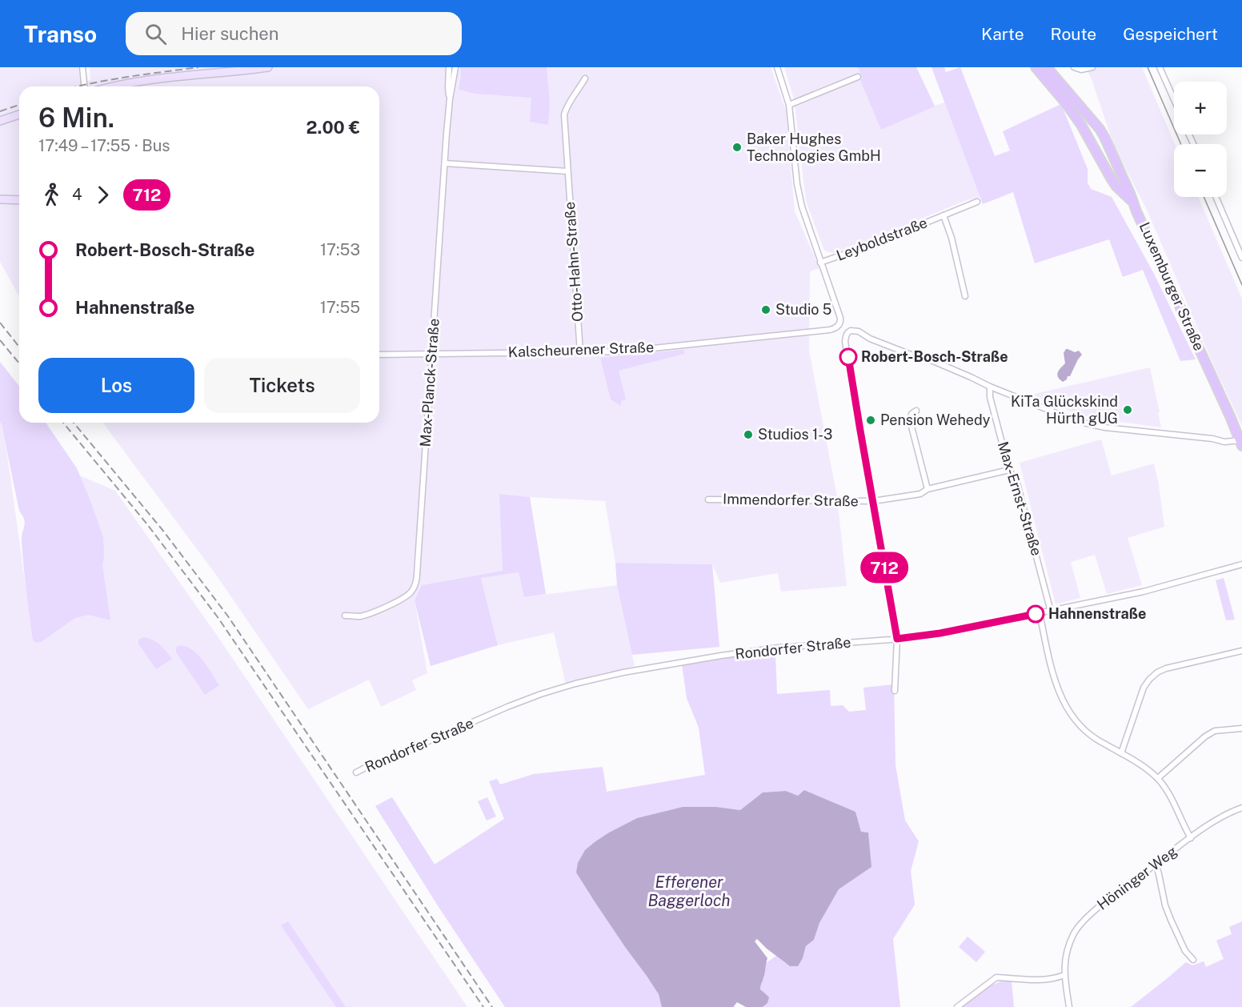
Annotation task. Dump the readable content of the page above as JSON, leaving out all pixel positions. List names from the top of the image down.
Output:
{
  "streets": {
    "main road": ["Luxemburger Straße"],
    "street": [
      "Leyboldstraße",
      "Otto-Hahn-Straße",
      "Kalscheurener Straße",
      "Max-Planck-Straße",
      "Max-Ernst-Straße",
      "Immendorfer Straße",
      "Rondorfer Straße",
      "Höninger Weg"
    ]
  },
  "crossings": [
    ["Leyboldstraße", "Kalscheurener Straße"],
    ["Otto-Hahn-Straße", "Kalscheurener Straße"],
    ["Kalscheurener Straße", "Max-Planck-Straße"],
    ["Max-Ernst-Straße", "Immendorfer Straße"],
    ["Max-Ernst-Straße", "Rondorfer Straße"]
  ],
  "water": ["Efferener Baggerloch"],
  "places": [
    "Baker Hughes Technologies GmbH",
    "Studio 5",
    "Robert-Bosch-Straße",
    "KiTa Glückskind Hürth gUG",
    "Pension Wehedy",
    "Studios 1-3",
    "Hahnenstraße"
  ],
  "lines": ["bus line 712"],
  "page": {
    "header": "Transo",
    "search": "Hier suchen",
    "nav": ["Karte", "Route", "Gespeichert"],
    "on_map": "712",
    "map_buttons": ["+", "−"],
    "heading": ["6 Min.", "17:49 – 17:55 · Bus", "2.00 €"],
    "legs": ["4", "712"],
    "list": [
      {
        "name": "Robert-Bosch-Straße",
        "value": "17:53"
      },
      {
        "name": "Hahnenstraße",
        "value": "17:55"
      }
    ],
    "buttons": ["Los", "Tickets"]
  }
}
